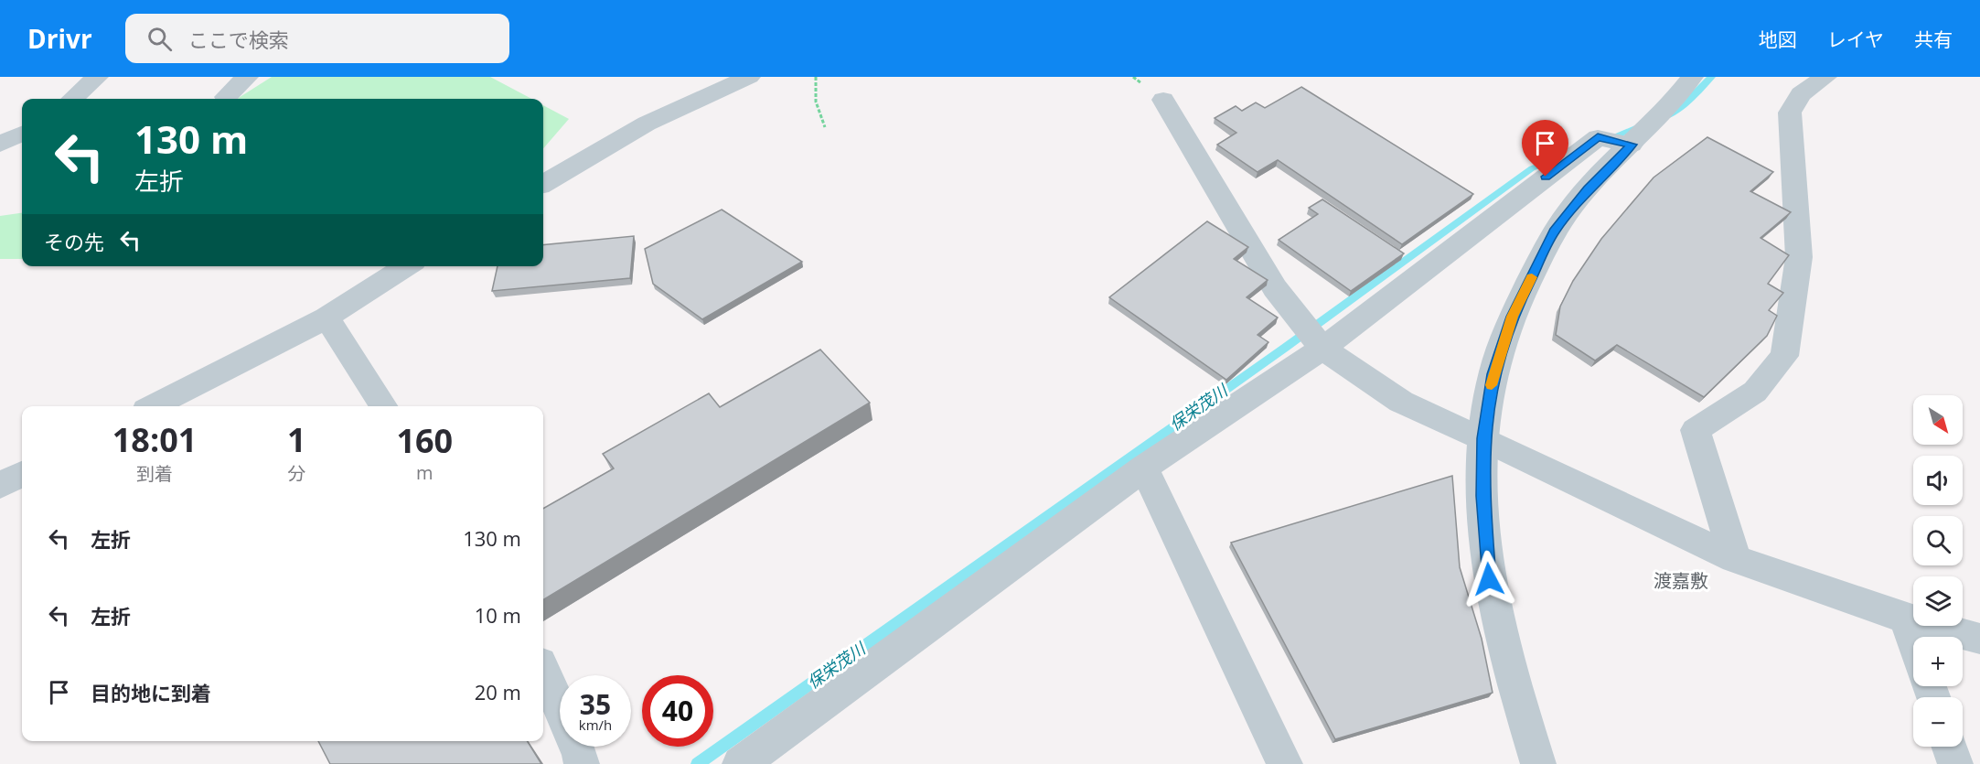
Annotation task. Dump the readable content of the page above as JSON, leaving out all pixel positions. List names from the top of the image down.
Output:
{
  "districts": ["渡嘉敷"],
  "water": ["保栄茂川"],
  "north": "bottom right",
  "page": {
    "header": "Drivr",
    "search": "ここで検索",
    "nav": ["地図", "レイヤ", "共有"],
    "turn": ["130 m", "左折"],
    "then": "その先",
    "map_buttons": ["+", "−"],
    "eta": [
      "18:01",
      "到着",
      "1",
      "分",
      "160",
      "m"
    ],
    "list": [
      {
        "name": "左折",
        "value": "130 m"
      },
      {
        "name": "左折",
        "value": "10 m"
      },
      {
        "name": "目的地に到着",
        "value": "20 m"
      }
    ],
    "speed": "35 km/h",
    "limit": "40"
  }
}
